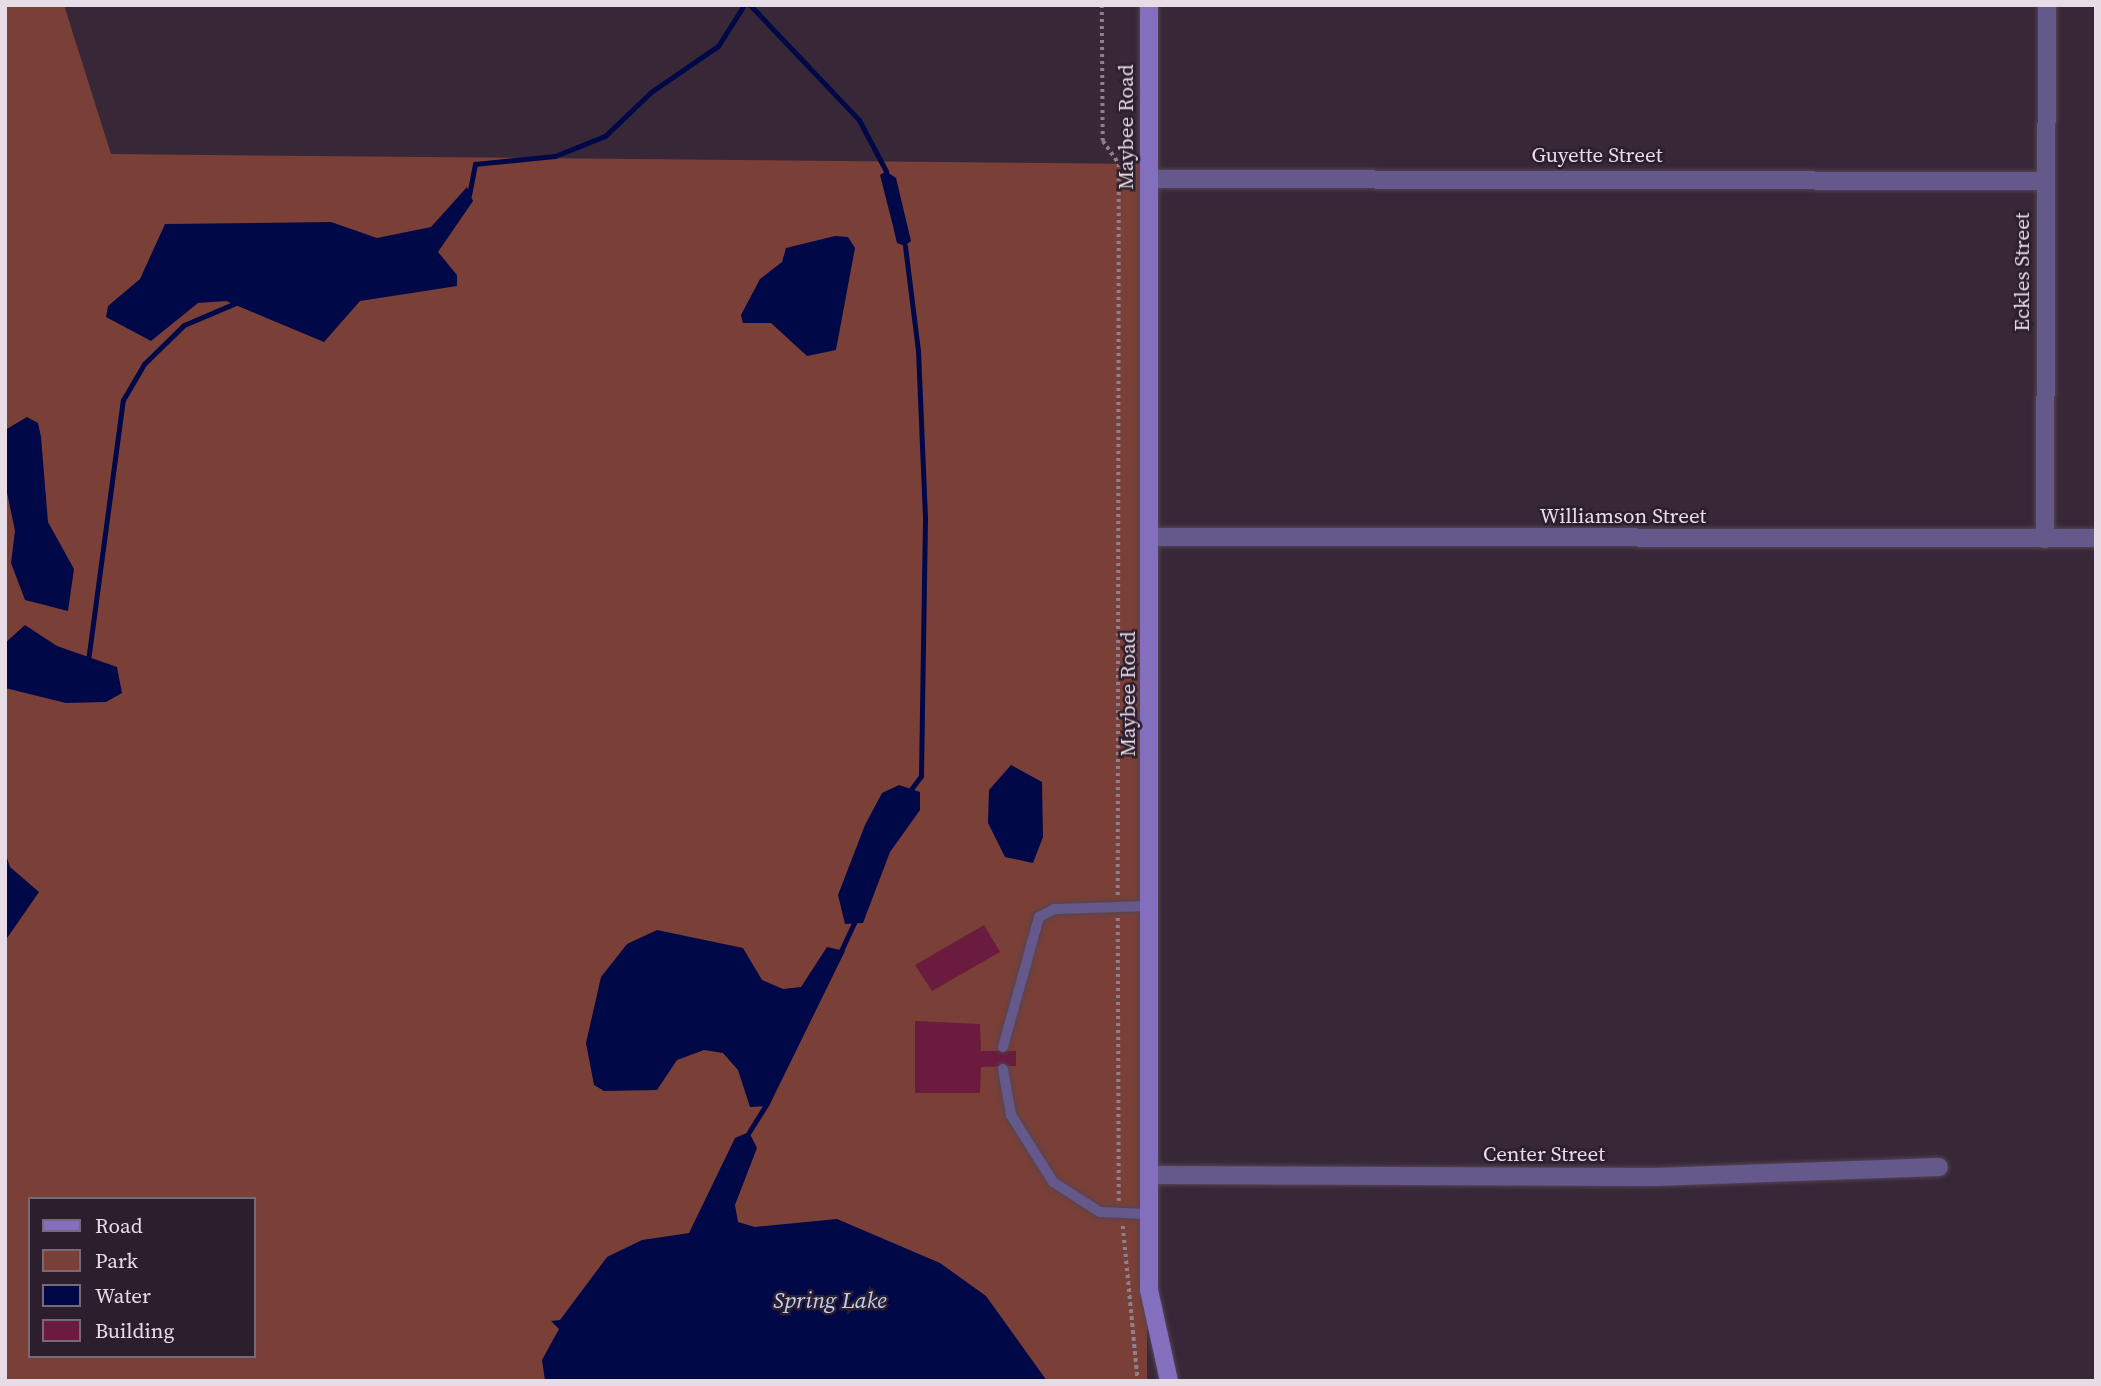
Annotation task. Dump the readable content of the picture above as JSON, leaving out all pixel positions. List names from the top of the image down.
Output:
{
  "streets": {
    "main road": ["Maybee Road"],
    "street": [
      "Guyette Street",
      "Eckles Street",
      "Williamson Street",
      "Center Street"
    ]
  },
  "crossings": [
    ["Maybee Road", "Guyette Street"],
    ["Maybee Road", "Williamson Street"],
    ["Maybee Road", "Center Street"],
    ["Guyette Street", "Eckles Street"],
    ["Eckles Street", "Williamson Street"]
  ],
  "water": ["Spring Lake"],
  "legend": [
    "Road",
    "Park",
    "Water",
    "Building"
  ]
}
